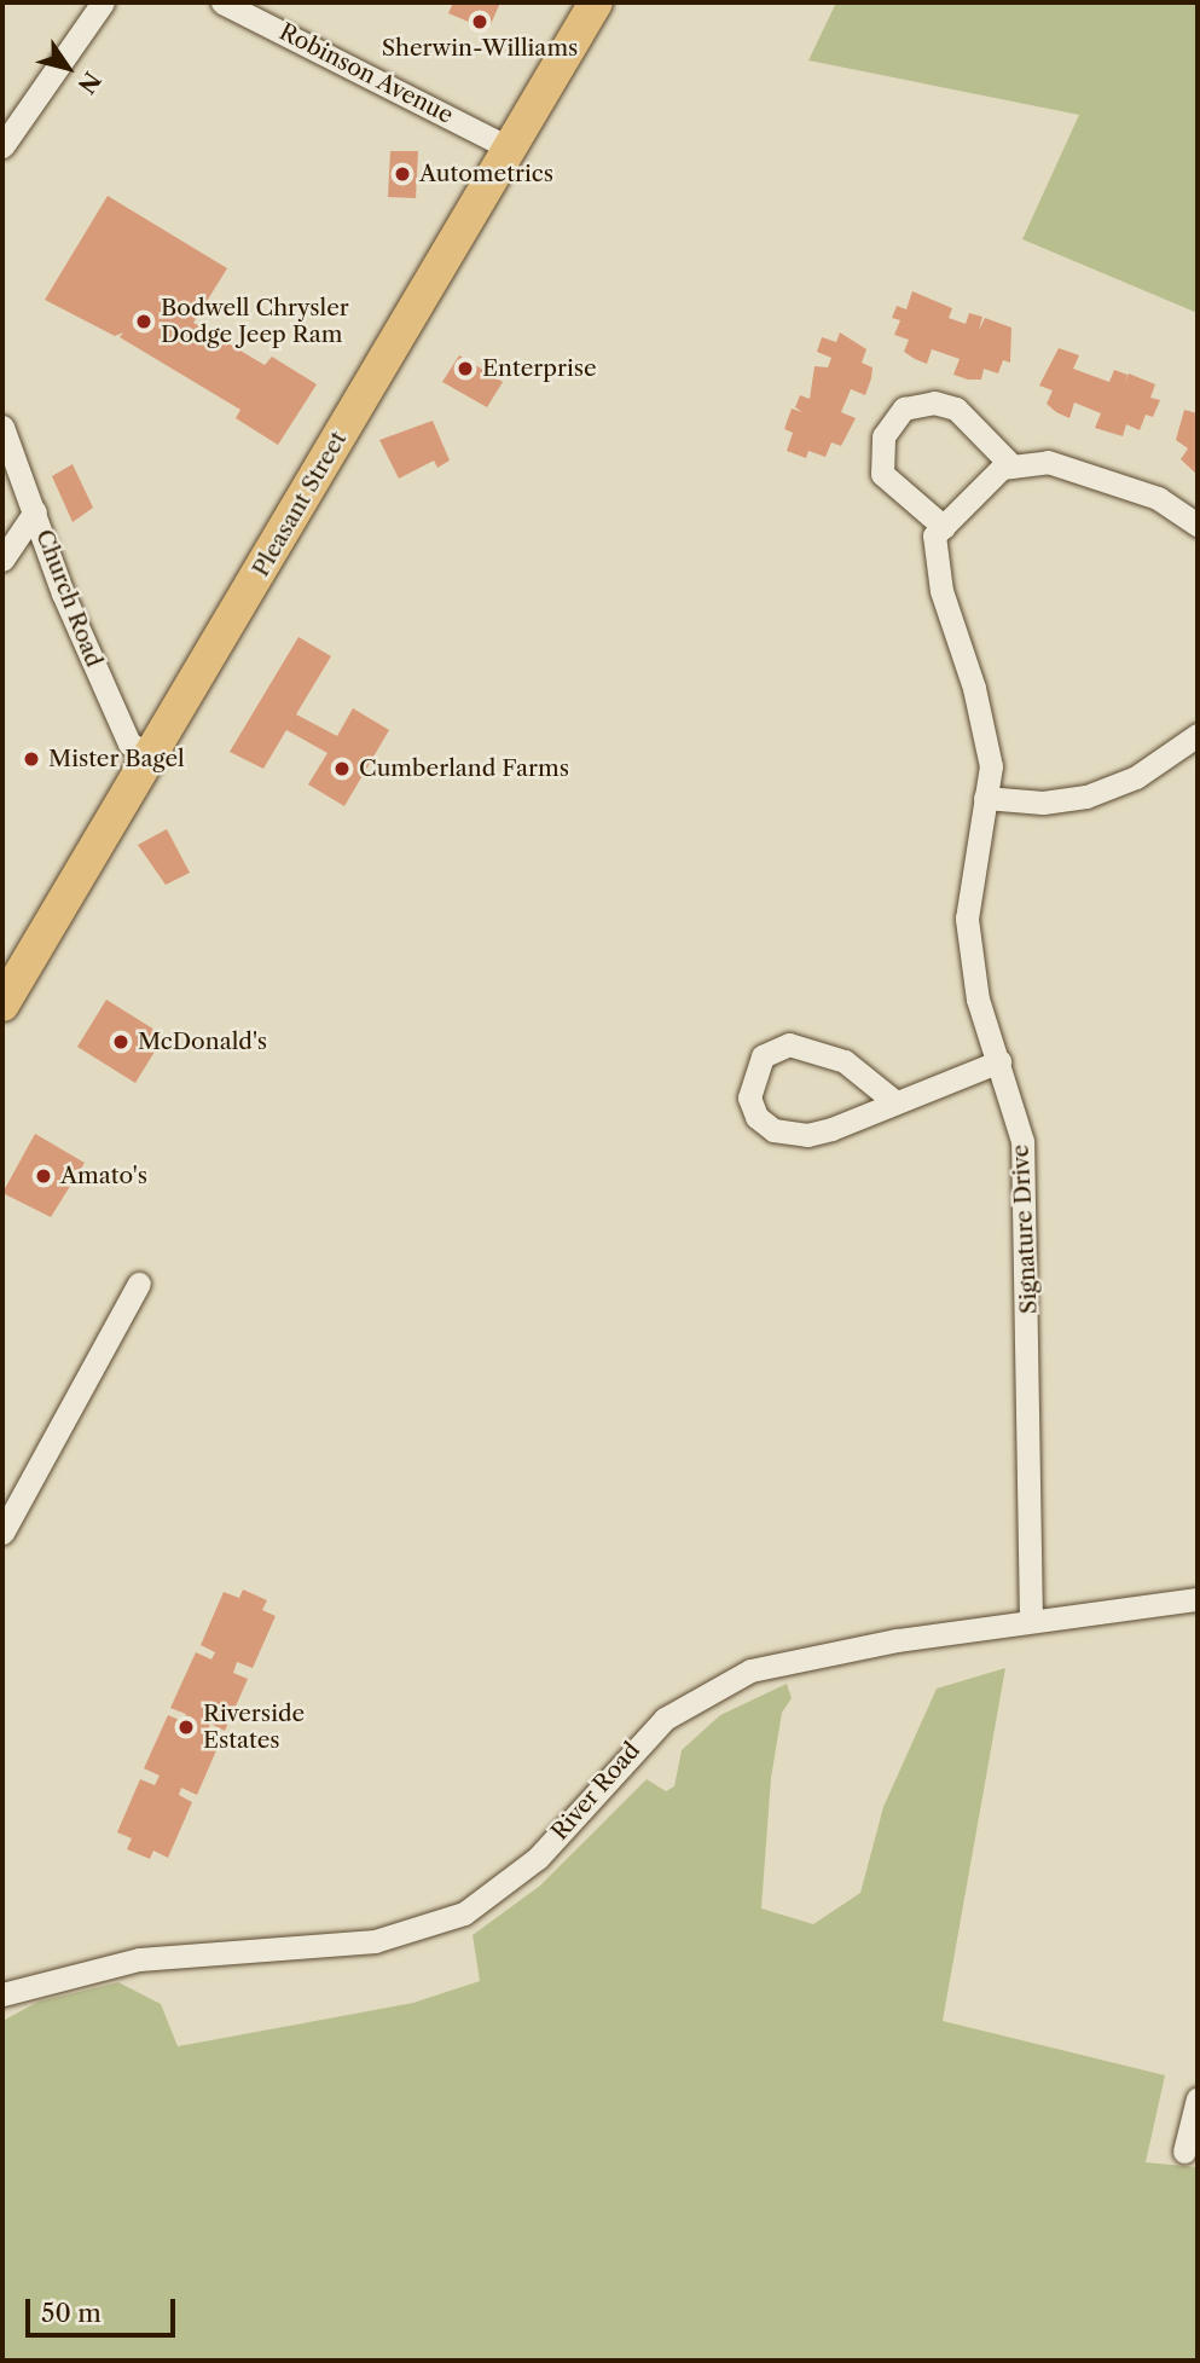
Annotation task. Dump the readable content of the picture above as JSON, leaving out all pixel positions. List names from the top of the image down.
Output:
{
  "streets": {
    "highway": ["Pleasant Street"],
    "street": [
      "Robinson Avenue",
      "Church Road",
      "Signature Drive",
      "River Road"
    ]
  },
  "crossings": [
    ["Robinson Avenue", "Pleasant Street"],
    ["Pleasant Street", "Church Road"],
    ["Signature Drive", "River Road"]
  ],
  "places": [
    "Sherwin-Williams",
    "Autometrics",
    "Bodwell Chrysler Dodge Jeep Ram",
    "Enterprise",
    "Mister Bagel",
    "Cumberland Farms",
    "McDonald's",
    "Amato's",
    "Riverside Estates"
  ],
  "scale_bar": "50 m",
  "north": "bottom right"
}
